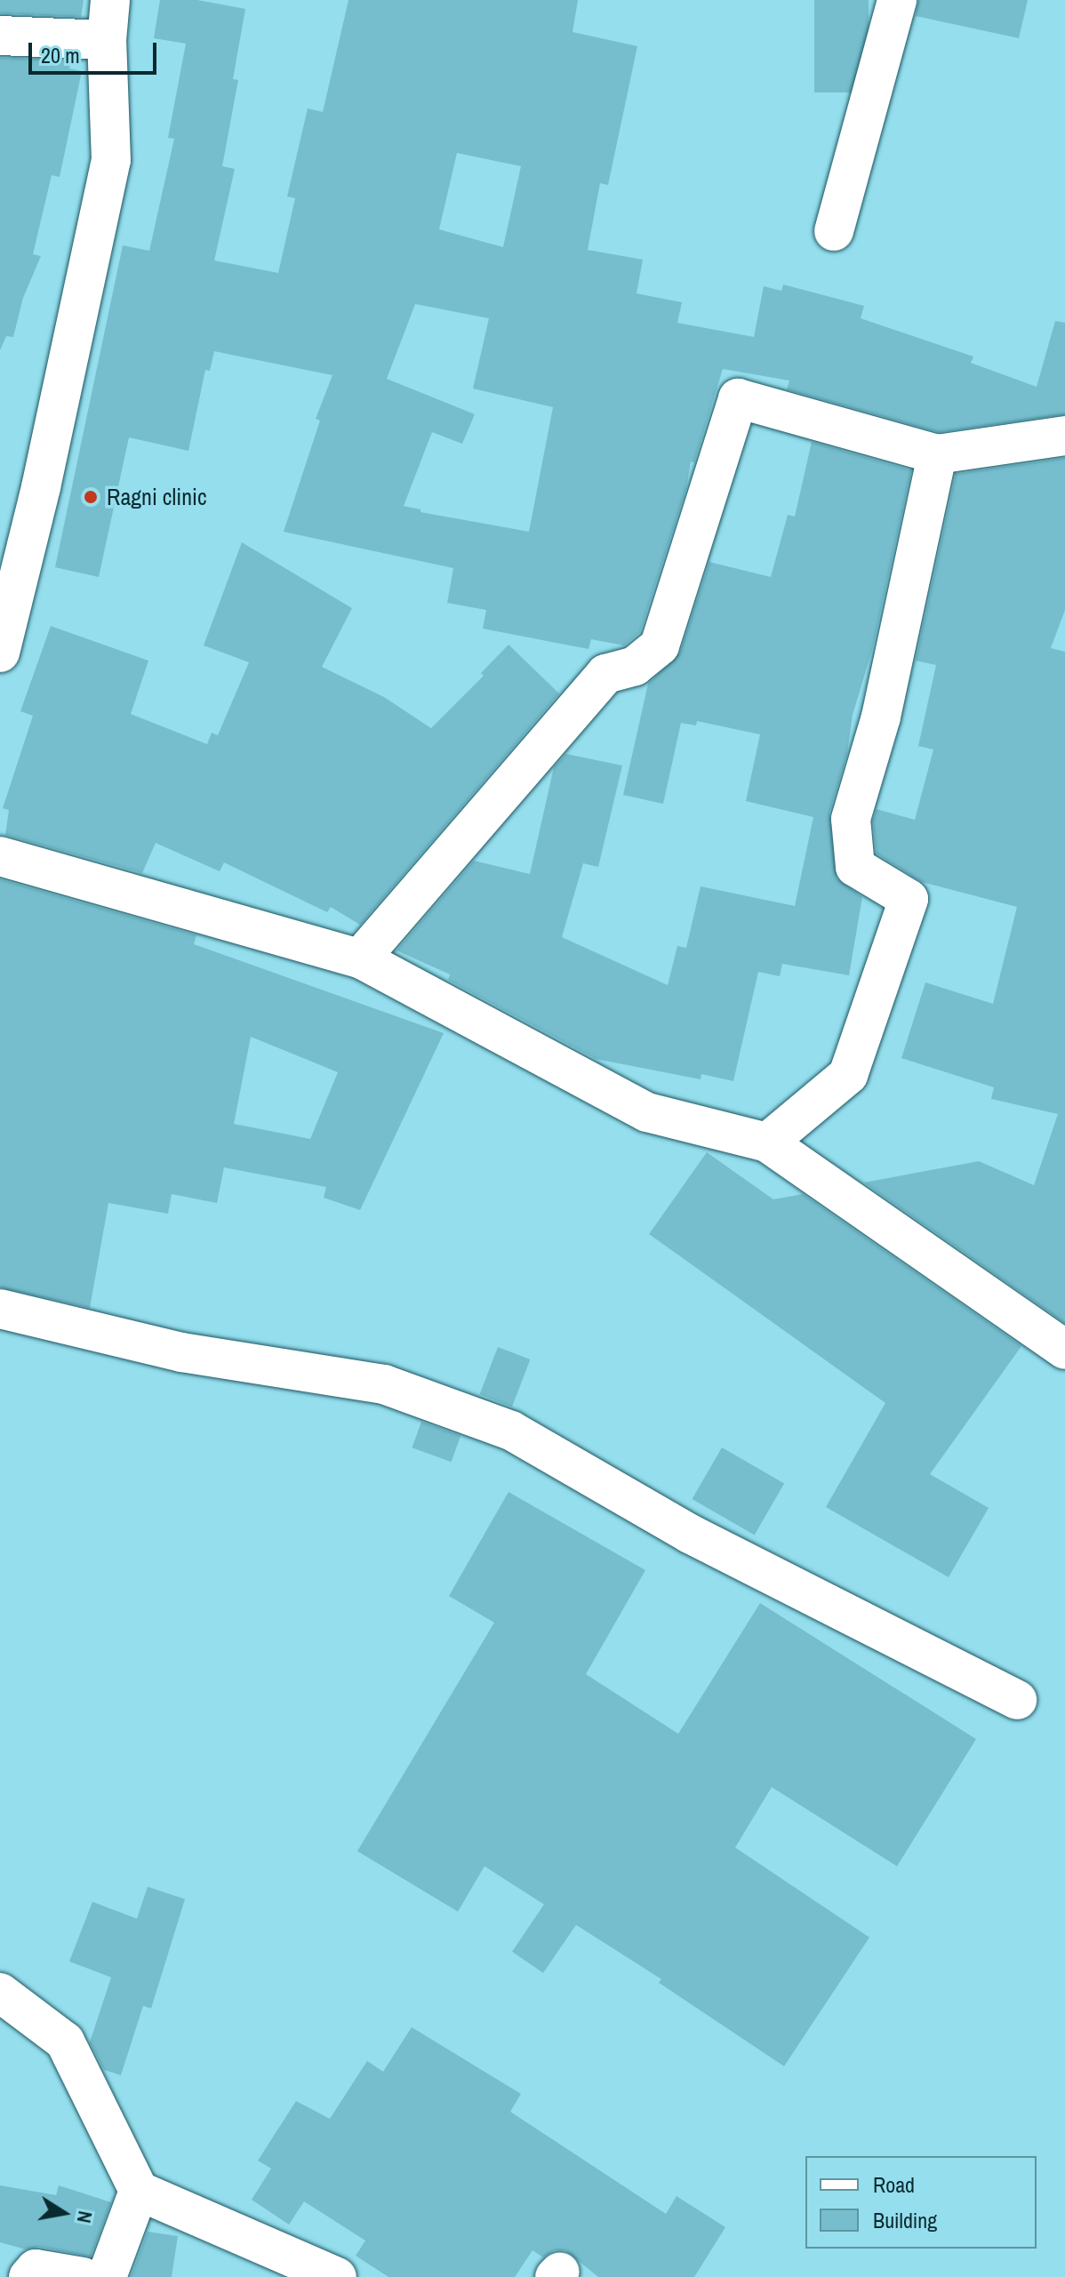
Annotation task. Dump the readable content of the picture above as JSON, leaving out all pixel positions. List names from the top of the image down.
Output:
{
  "places": ["Ragni clinic"],
  "legend": ["Road", "Building"],
  "scale_bar": "20 m",
  "north": "right"
}
